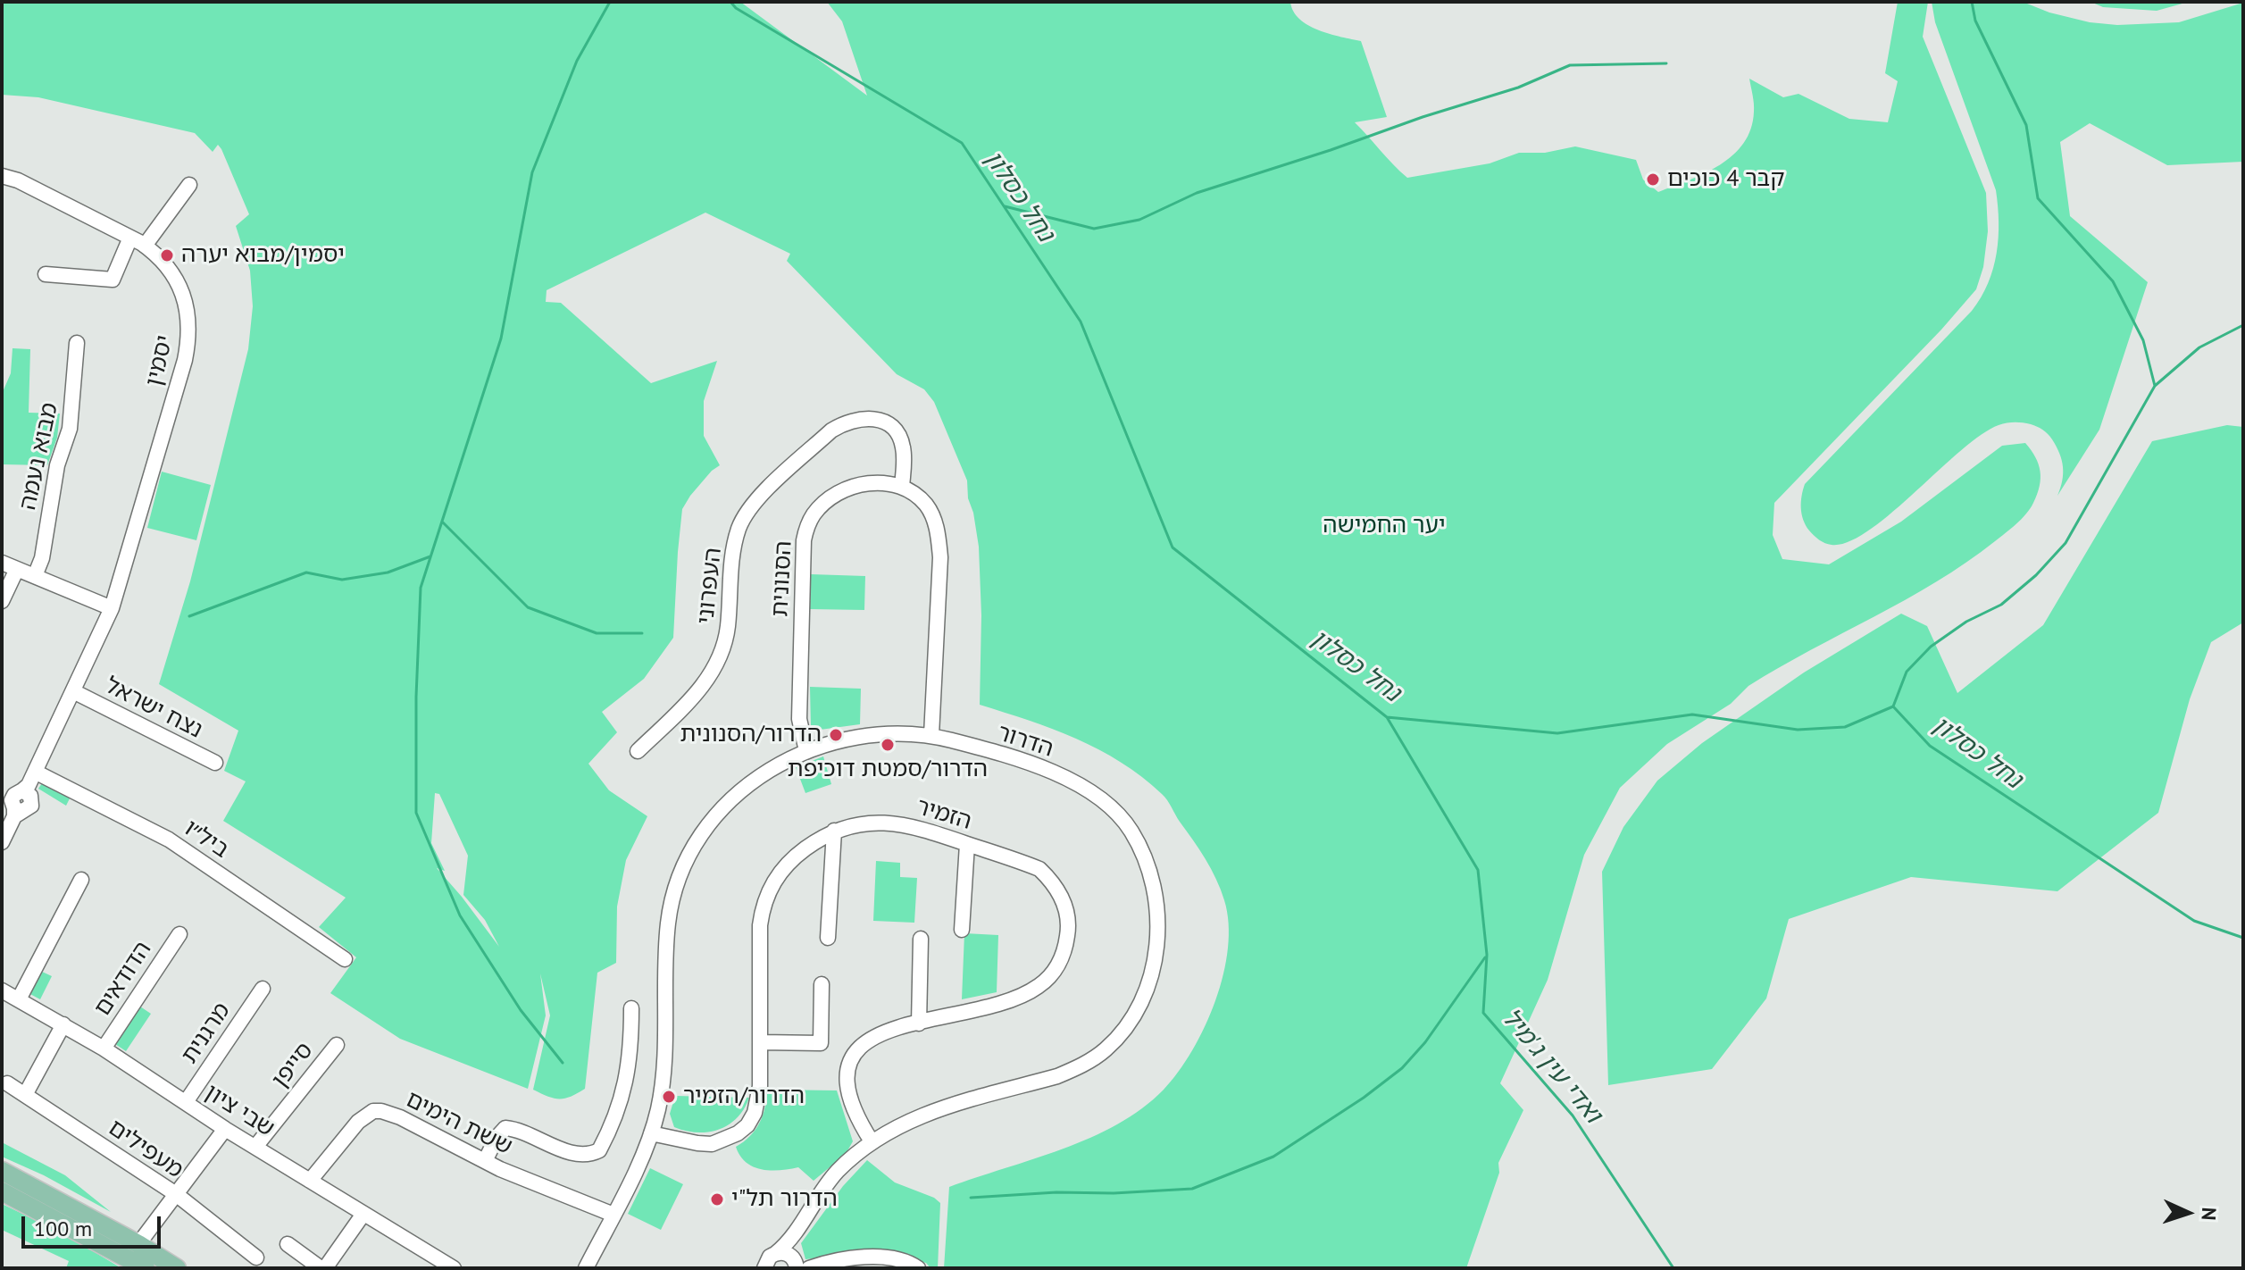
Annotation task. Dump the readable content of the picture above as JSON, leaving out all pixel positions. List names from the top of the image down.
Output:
{
  "streets": {
    "street": [
      "יסמין",
      "מבוא נעמה",
      "הסנונית",
      "העפרוני",
      "נצח ישראל",
      "הדרור",
      "הזמיר",
      "ביל״ו",
      "הדודאים",
      "מרגנית",
      "סייפן",
      "שבי ציון",
      "ששת הימים",
      "מעפילים"
    ]
  },
  "crossings": [
    ["יסמין", "נצח ישראל"],
    ["יסמין", "ביל״ו"],
    ["הסנונית", "העפרוני"],
    ["הסנונית", "הדרור"],
    ["הדרור", "הזמיר"],
    ["הדרור", "ששת הימים"],
    ["הדודאים", "שבי ציון"],
    ["מרגנית", "שבי ציון"],
    ["סייפן", "שבי ציון"],
    ["שבי ציון", "ששת הימים"]
  ],
  "water": ["נחל כסלון", "ואדי עין ג'מיל"],
  "parks": ["יער החמישה"],
  "places": [
    "קבר 4 כוכים",
    "יסמין/מבוא יערה",
    "הדרור/הסנונית",
    "הדרור/סמטת דוכיפת",
    "הדרור/הזמיר",
    "הדרור תל\"י"
  ],
  "scale_bar": "100 m",
  "north": "right"
}
